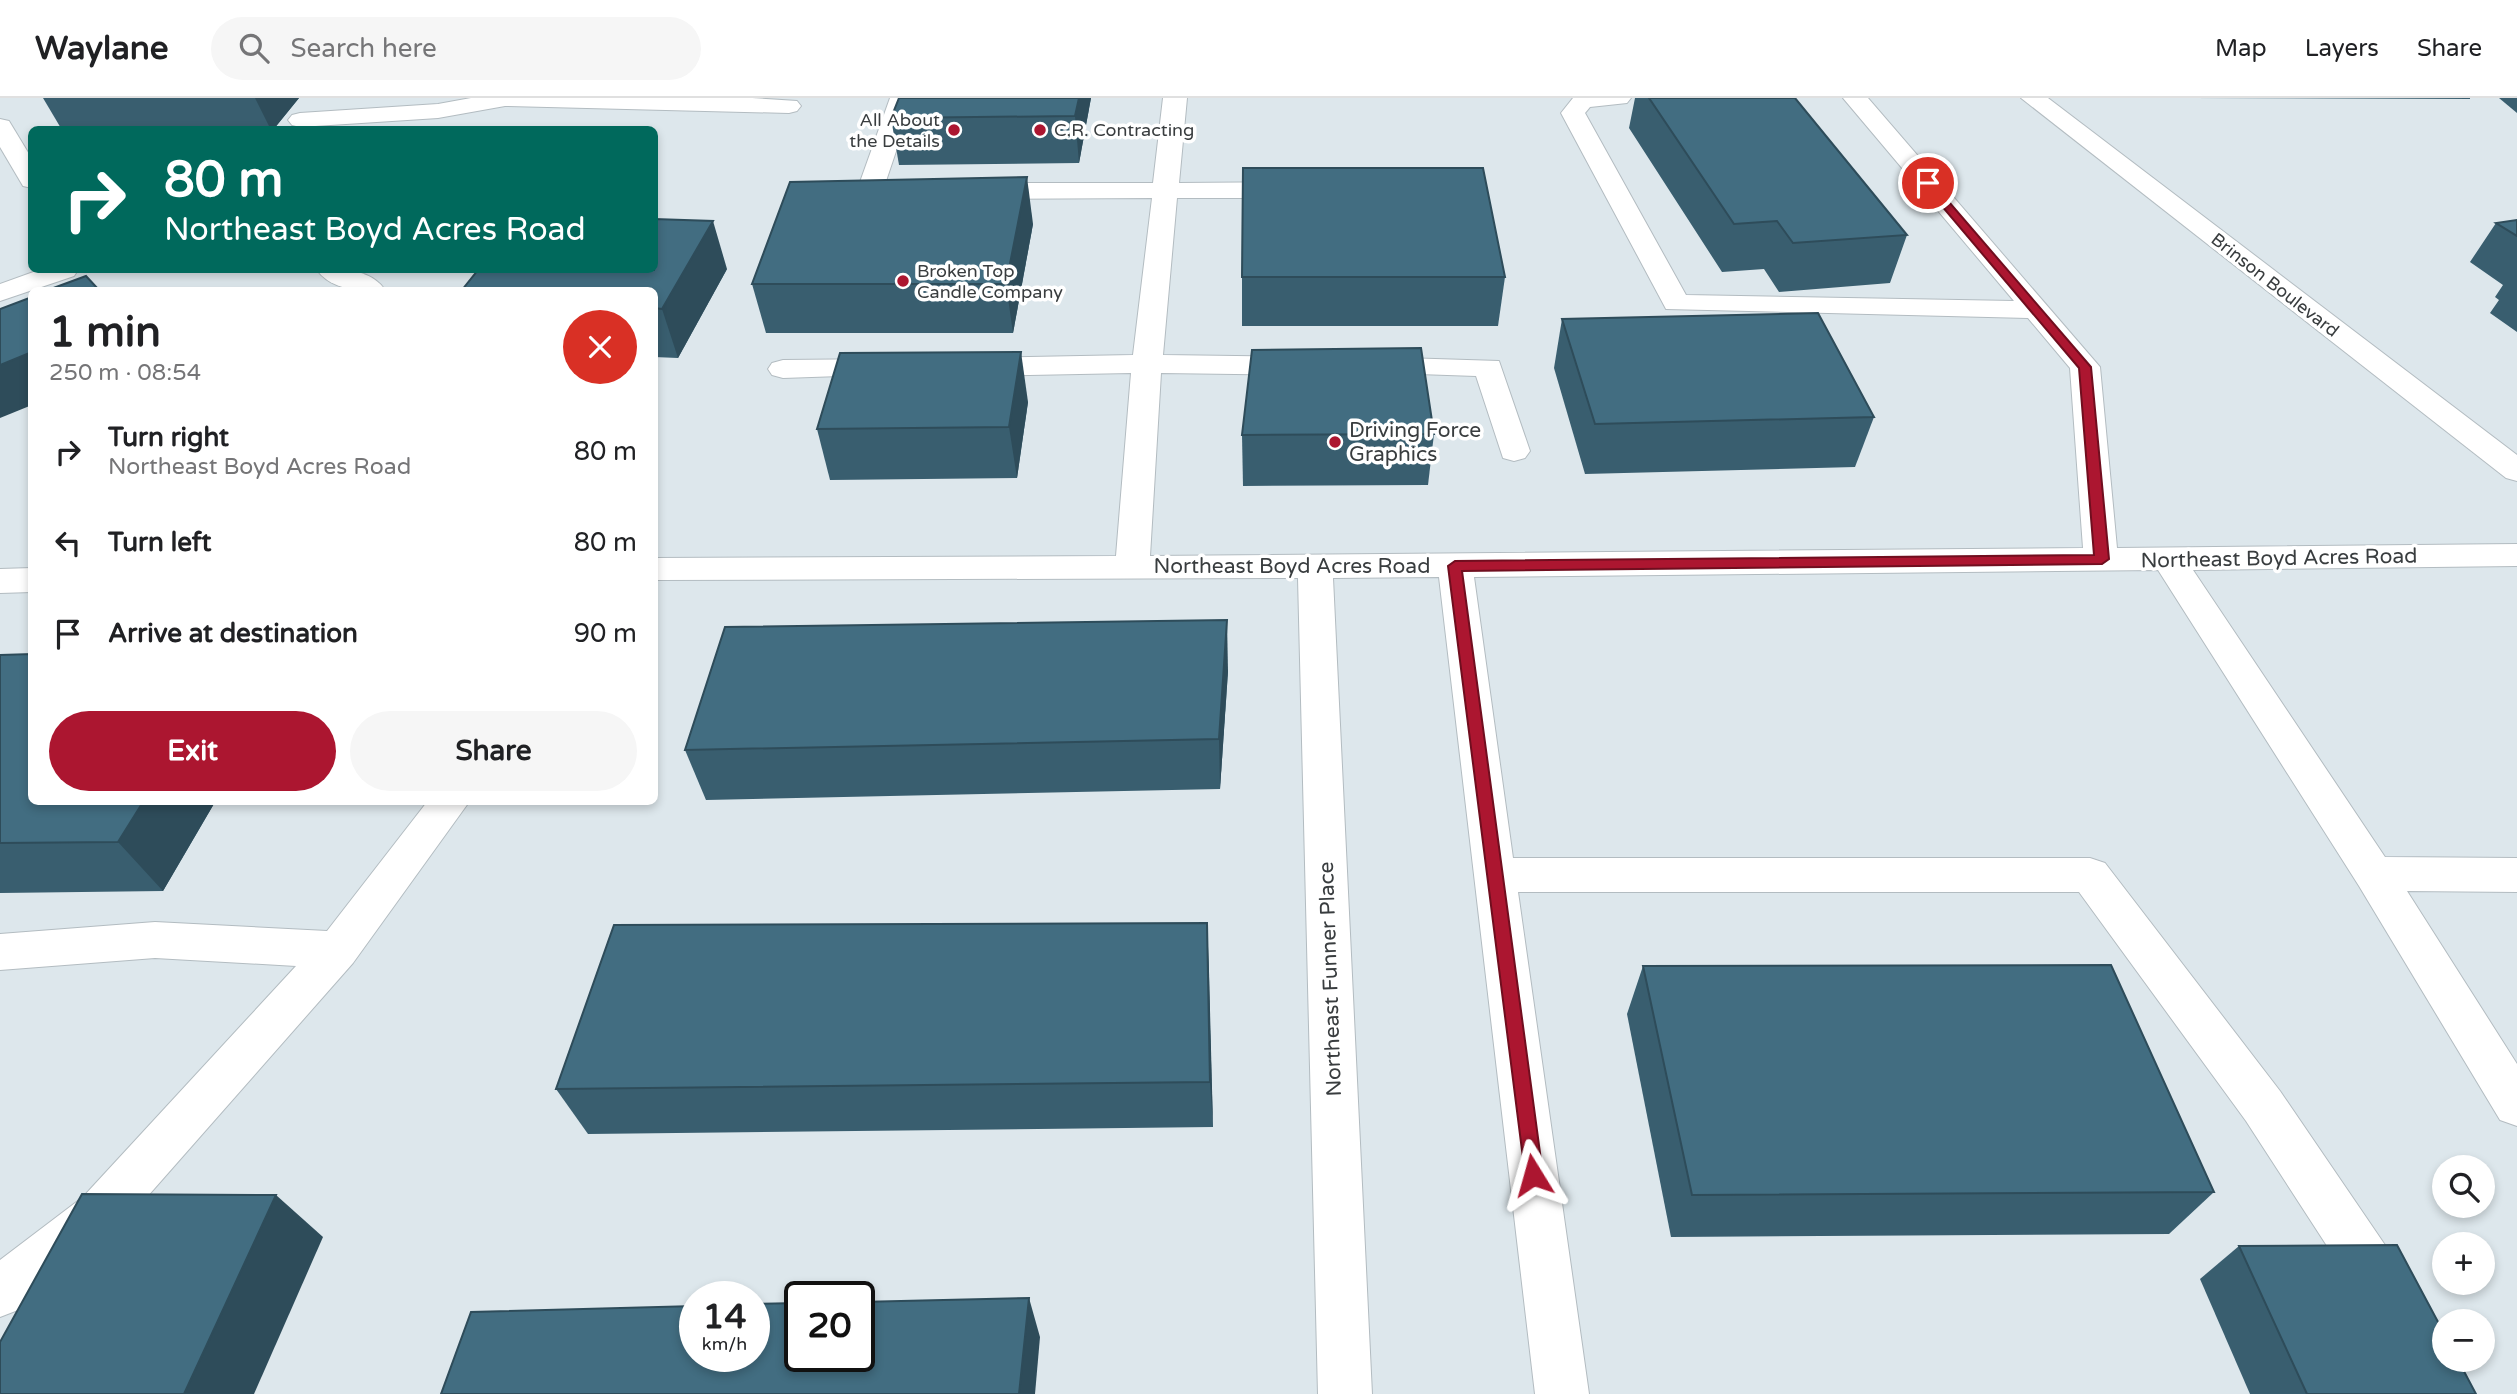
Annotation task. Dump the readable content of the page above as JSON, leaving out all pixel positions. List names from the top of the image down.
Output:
{
  "streets": {
    "street": ["Brinson Boulevard", "Northeast Boyd Acres Road", "Northeast Funner Place"]
  },
  "crossings": [
    ["Northeast Boyd Acres Road", "Northeast Funner Place"]
  ],
  "places": [
    "All About the Details",
    "C.R. Contracting",
    "Broken Top Candle Company",
    "Driving Force Graphics"
  ],
  "page": {
    "header": "Waylane",
    "search": "Search here",
    "nav": ["Map", "Layers", "Share"],
    "turn": ["80 m", "Northeast Boyd Acres Road"],
    "heading": ["1 min", "250 m · 08:54"],
    "list": [
      {
        "name": "Turn right",
        "note": "Northeast Boyd Acres Road",
        "value": "80 m"
      },
      {
        "name": "Turn left",
        "value": "80 m"
      },
      {
        "name": "Arrive at destination",
        "value": "90 m"
      }
    ],
    "buttons": ["Exit", "Share"],
    "map_buttons": ["+", "−"],
    "speed": "14 km/h",
    "limit": "20"
  }
}
